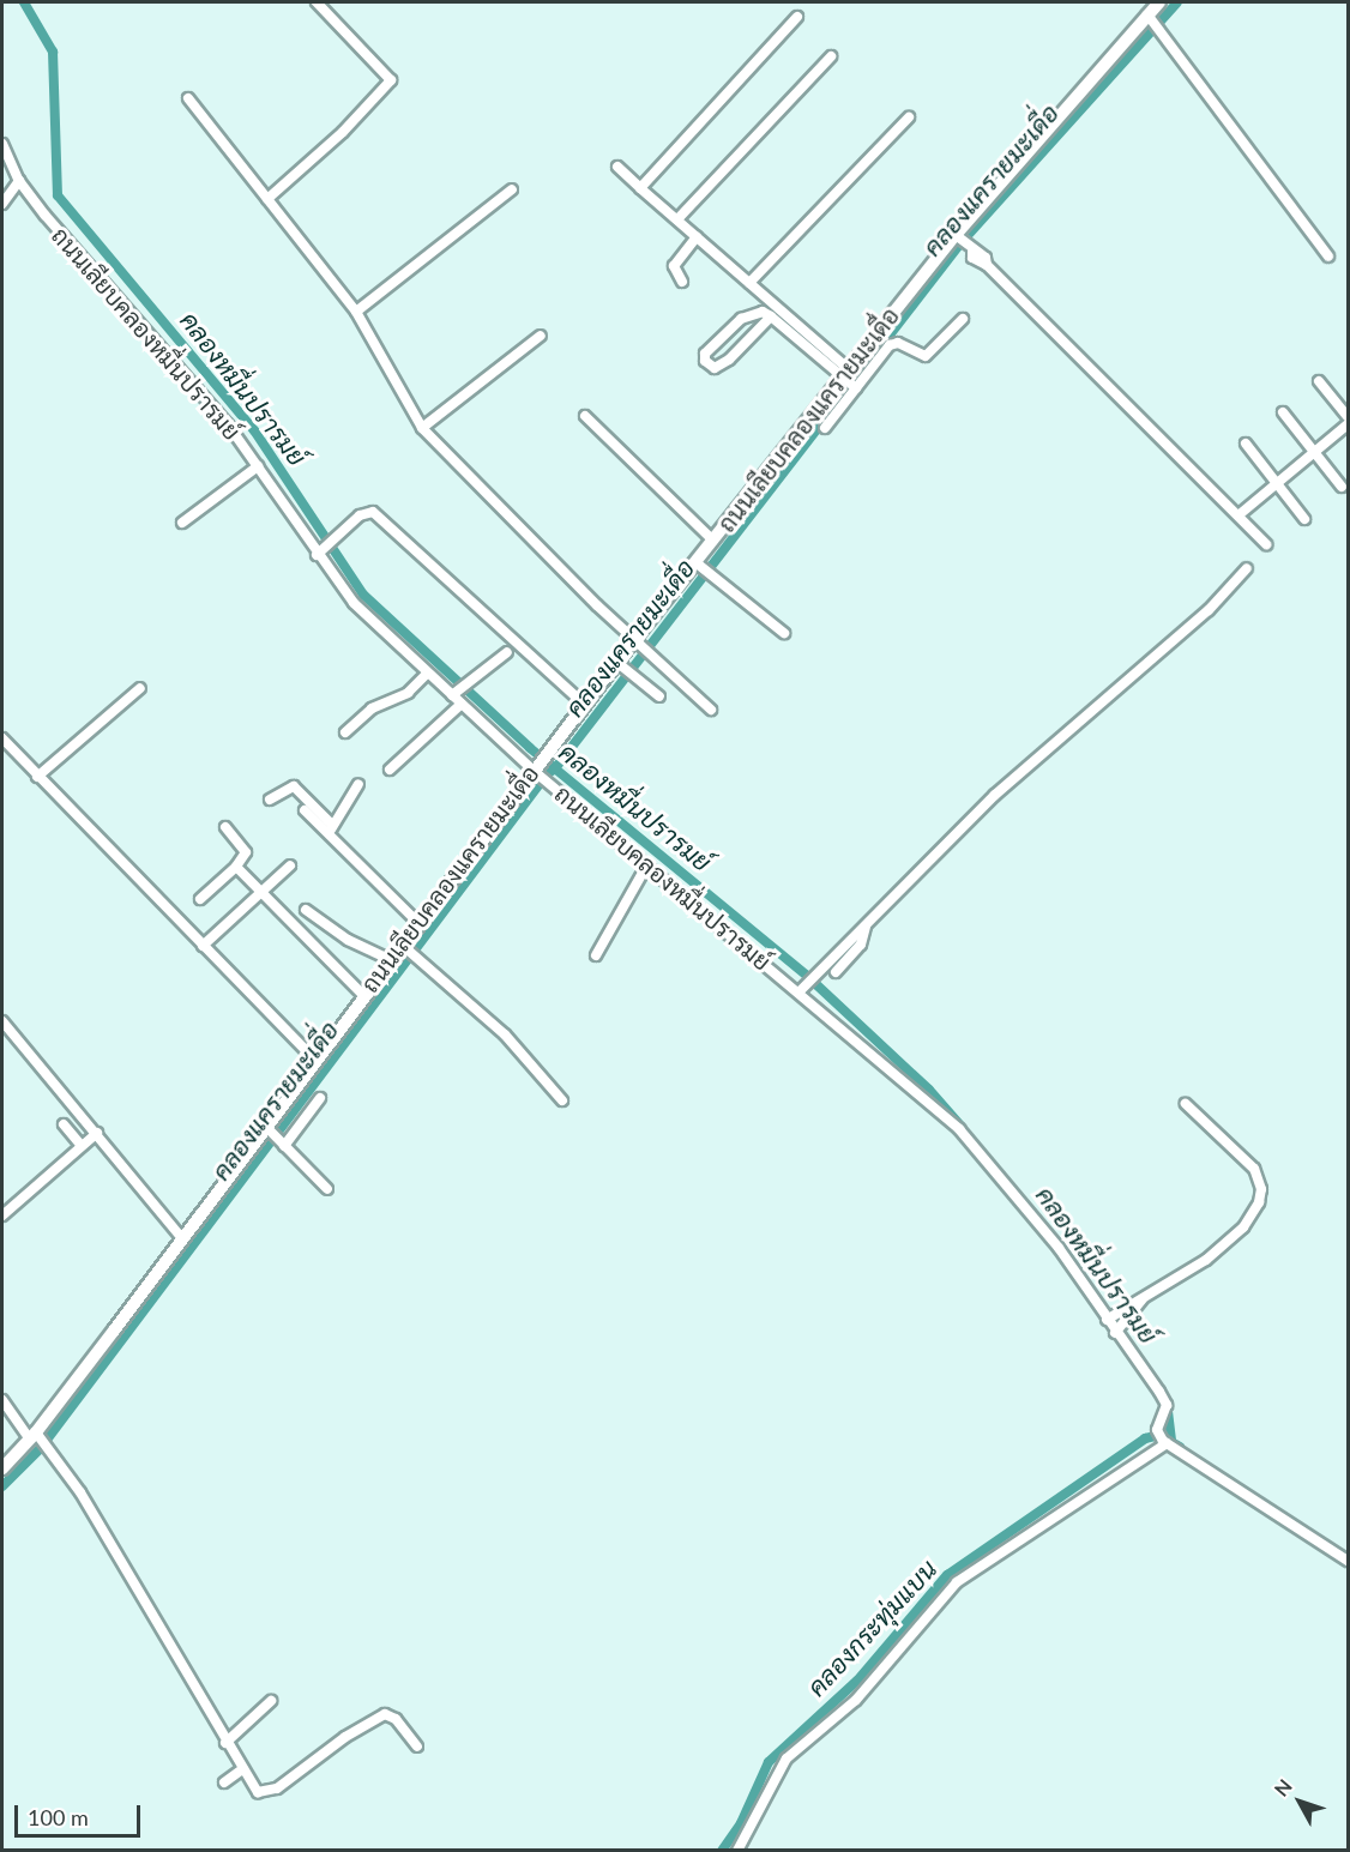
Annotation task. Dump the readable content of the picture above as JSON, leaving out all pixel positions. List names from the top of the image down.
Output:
{
  "streets": {
    "street": ["ถนนเลียบคลองหมื่นปรารมย์", "ถนนเลียบคลองแครายมะเดื่อ"]
  },
  "crossings": [
    ["ถนนเลียบคลองหมื่นปรารมย์", "ถนนเลียบคลองแครายมะเดื่อ"]
  ],
  "water": ["คลองแครายมะเดื่อ", "คลองหมื่นปรารมย์", "คลองกระทุ่มแบน"],
  "scale_bar": "100 m",
  "north": "top left"
}
